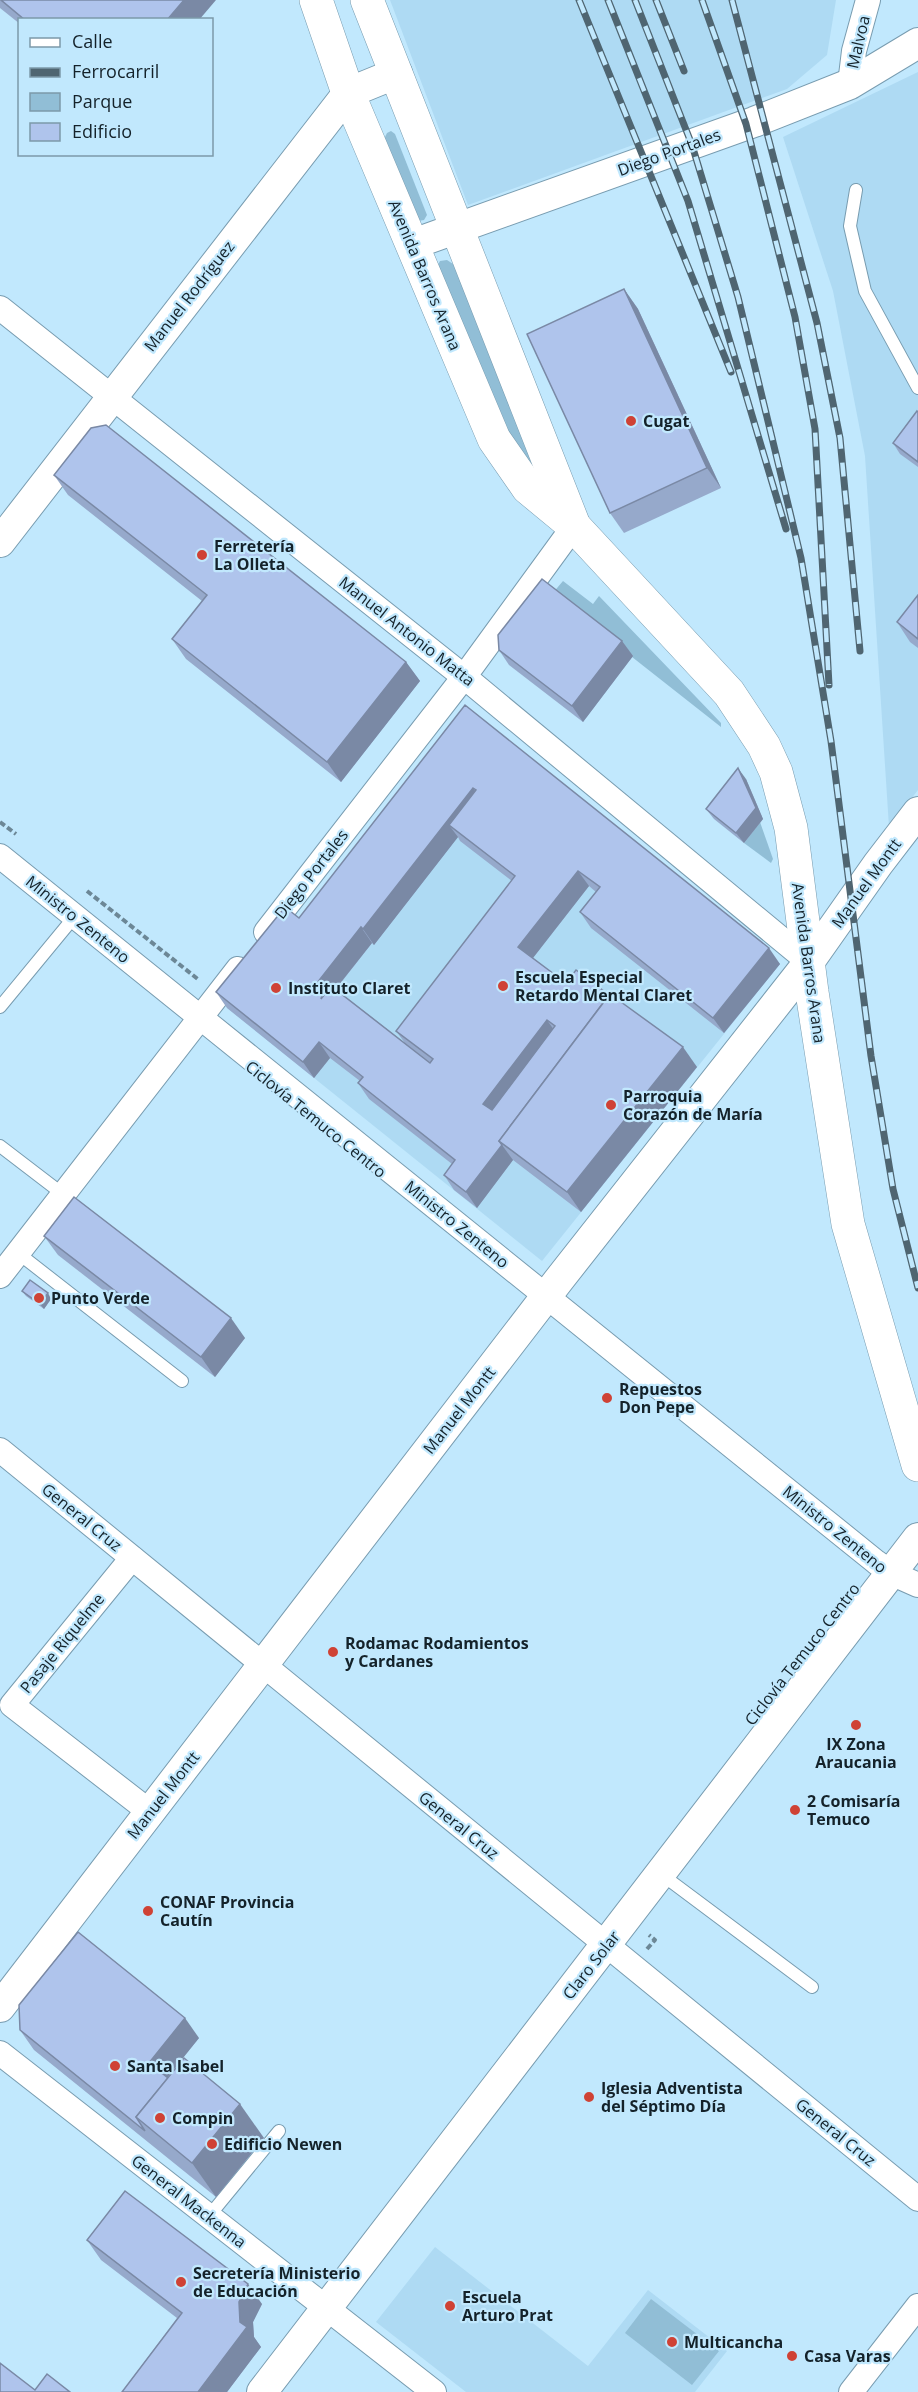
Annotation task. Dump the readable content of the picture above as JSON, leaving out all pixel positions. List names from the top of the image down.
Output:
{
  "streets": {
    "main road": ["Avenida Barros Arana"],
    "street": [
      "Malvoa",
      "Diego Portales",
      "Manuel Rodríguez",
      "Manuel Antonio Matta",
      "Manuel Montt",
      "Ministro Zenteno",
      "General Cruz",
      "Pasaje Riquelme",
      "Claro Solar",
      "General Mackenna"
    ]
  },
  "crossings": [
    ["Malvoa", "Diego Portales"],
    ["Diego Portales", "Avenida Barros Arana"],
    ["Diego Portales", "Manuel Antonio Matta"],
    ["Diego Portales", "Ministro Zenteno"],
    ["Avenida Barros Arana", "Manuel Rodríguez"],
    ["Avenida Barros Arana", "Manuel Antonio Matta"],
    ["Avenida Barros Arana", "Manuel Montt"],
    ["Manuel Rodríguez", "Manuel Antonio Matta"],
    ["Manuel Antonio Matta", "Manuel Montt"],
    ["Manuel Montt", "Ministro Zenteno"],
    ["Manuel Montt", "General Cruz"],
    ["Manuel Montt", "Pasaje Riquelme"],
    ["Ministro Zenteno", "Claro Solar"],
    ["General Cruz", "Pasaje Riquelme"],
    ["General Cruz", "Claro Solar"],
    ["Claro Solar", "General Mackenna"]
  ],
  "places": [
    "Cugat",
    "Ferretería La Olleta",
    "Escuela Especial Retardo Mental Claret",
    "Instituto Claret",
    "Parroquia Corazón de María",
    "Punto Verde",
    "Repuestos Don Pepe",
    "Rodamac Rodamientos y Cardanes",
    "IX Zona Araucania",
    "2 Comisaría Temuco",
    "CONAF Provincia Cautín",
    "Santa Isabel",
    "Iglesia Adventista del Séptimo Día",
    "Compin",
    "Edificio Newen",
    "Secretería Ministerio de Educación",
    "Escuela Arturo Prat",
    "Multicancha",
    "Casa Varas"
  ],
  "legend": [
    "Calle",
    "Ferrocarril",
    "Parque",
    "Edificio"
  ]
}
